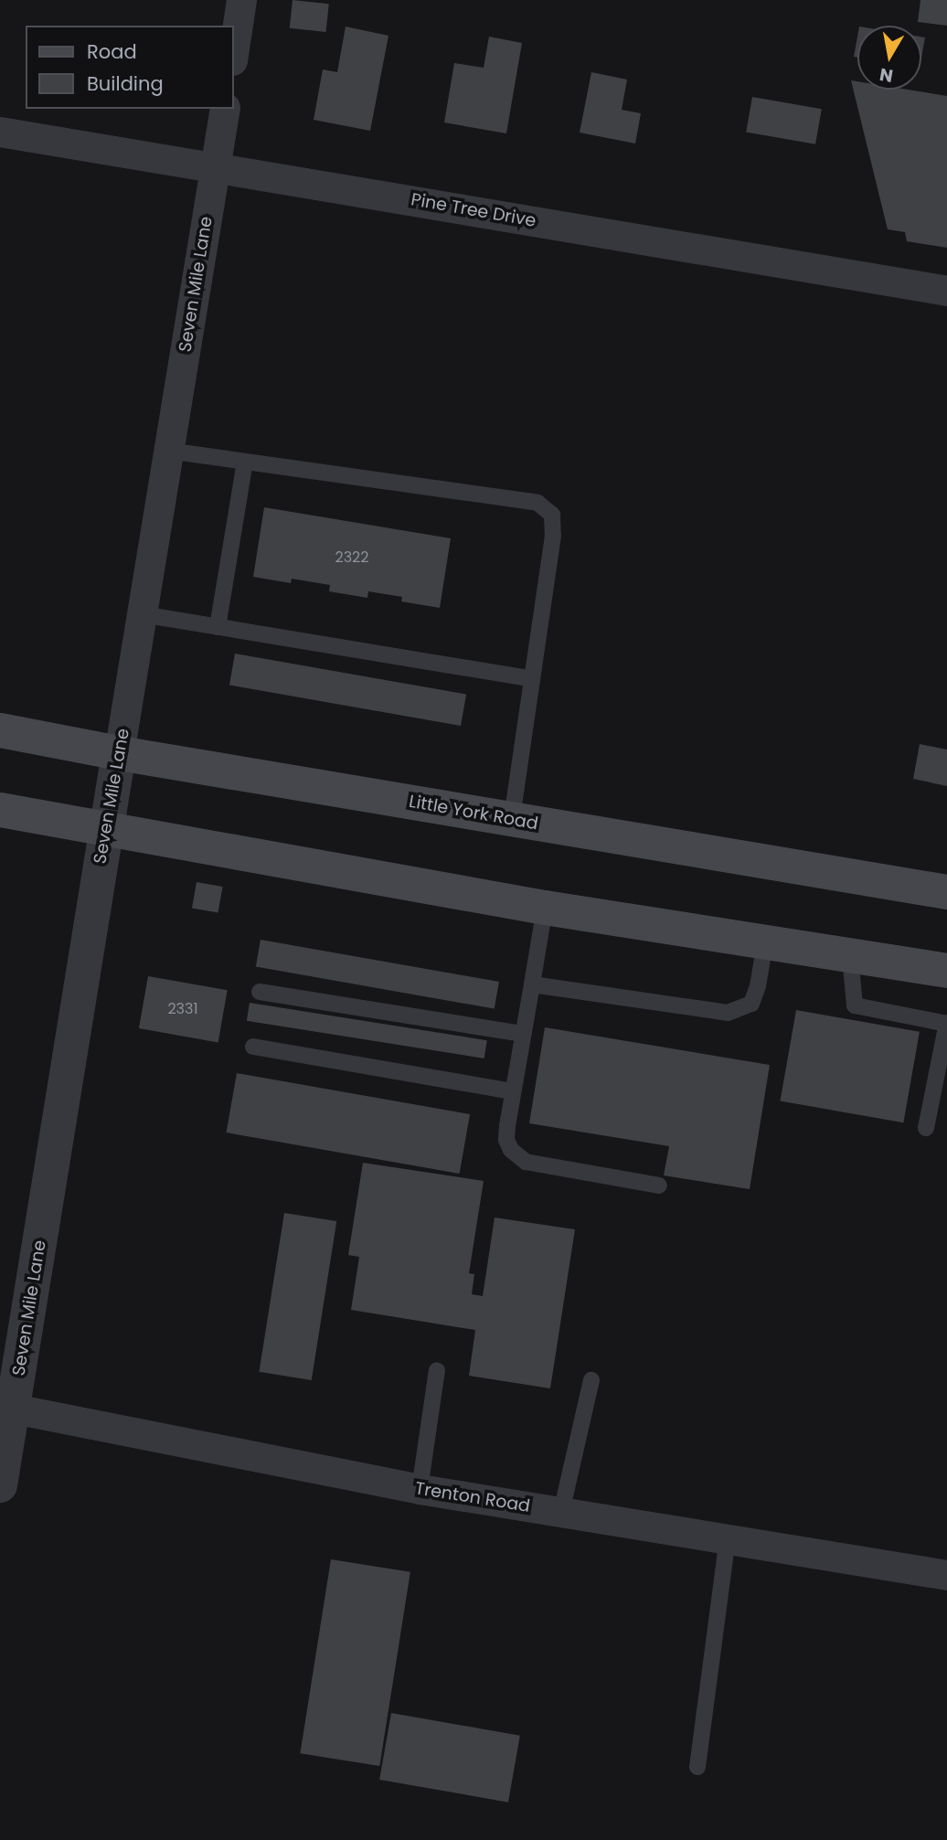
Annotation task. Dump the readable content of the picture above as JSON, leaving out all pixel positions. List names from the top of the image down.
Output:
{
  "streets": {
    "main road": ["Little York Road"],
    "street": ["Pine Tree Drive", "Seven Mile Lane", "Trenton Road"]
  },
  "crossings": [
    ["Pine Tree Drive", "Seven Mile Lane"],
    ["Seven Mile Lane", "Little York Road"],
    ["Seven Mile Lane", "Trenton Road"]
  ],
  "house_numbers": ["2322", "2331"],
  "legend": ["Road", "Building"],
  "north": "bottom"
}
